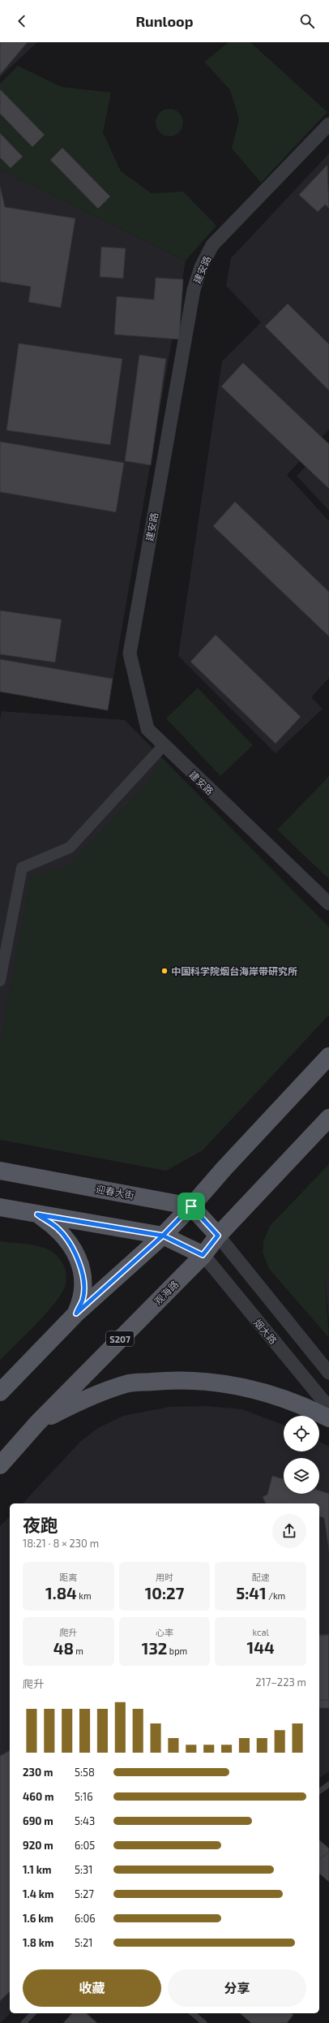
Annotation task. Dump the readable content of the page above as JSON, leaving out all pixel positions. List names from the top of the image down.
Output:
{
  "streets": {
    "main road": ["迎春大街", "观海路", "S207"],
    "street": ["建安路", "烟大路"]
  },
  "crossings": [
    ["观海路", "烟大路"]
  ],
  "places": ["中国科学院烟台海岸带研究所"],
  "page": {
    "header": "Runloop",
    "heading": ["夜跑", "18:21 · 8 × 230 m"],
    "stats": [
      ["距离", "1.84 km"],
      ["用时", "10:27"],
      ["配速", "5:41 /km"],
      ["爬升", "48 m"],
      ["心率", "132 bpm"],
      ["kcal", "144"]
    ],
    "chart": ["爬升", "217–223 m"],
    "list": [
      {
        "name": "230 m",
        "note": "5:58"
      },
      {
        "name": "460 m",
        "note": "5:16"
      },
      {
        "name": "690 m",
        "note": "5:43"
      },
      {
        "name": "920 m",
        "note": "6:05"
      },
      {
        "name": "1.1 km",
        "note": "5:31"
      },
      {
        "name": "1.4 km",
        "note": "5:27"
      },
      {
        "name": "1.6 km",
        "note": "6:06"
      },
      {
        "name": "1.8 km",
        "note": "5:21"
      }
    ],
    "buttons": ["收藏", "分享"]
  }
}
